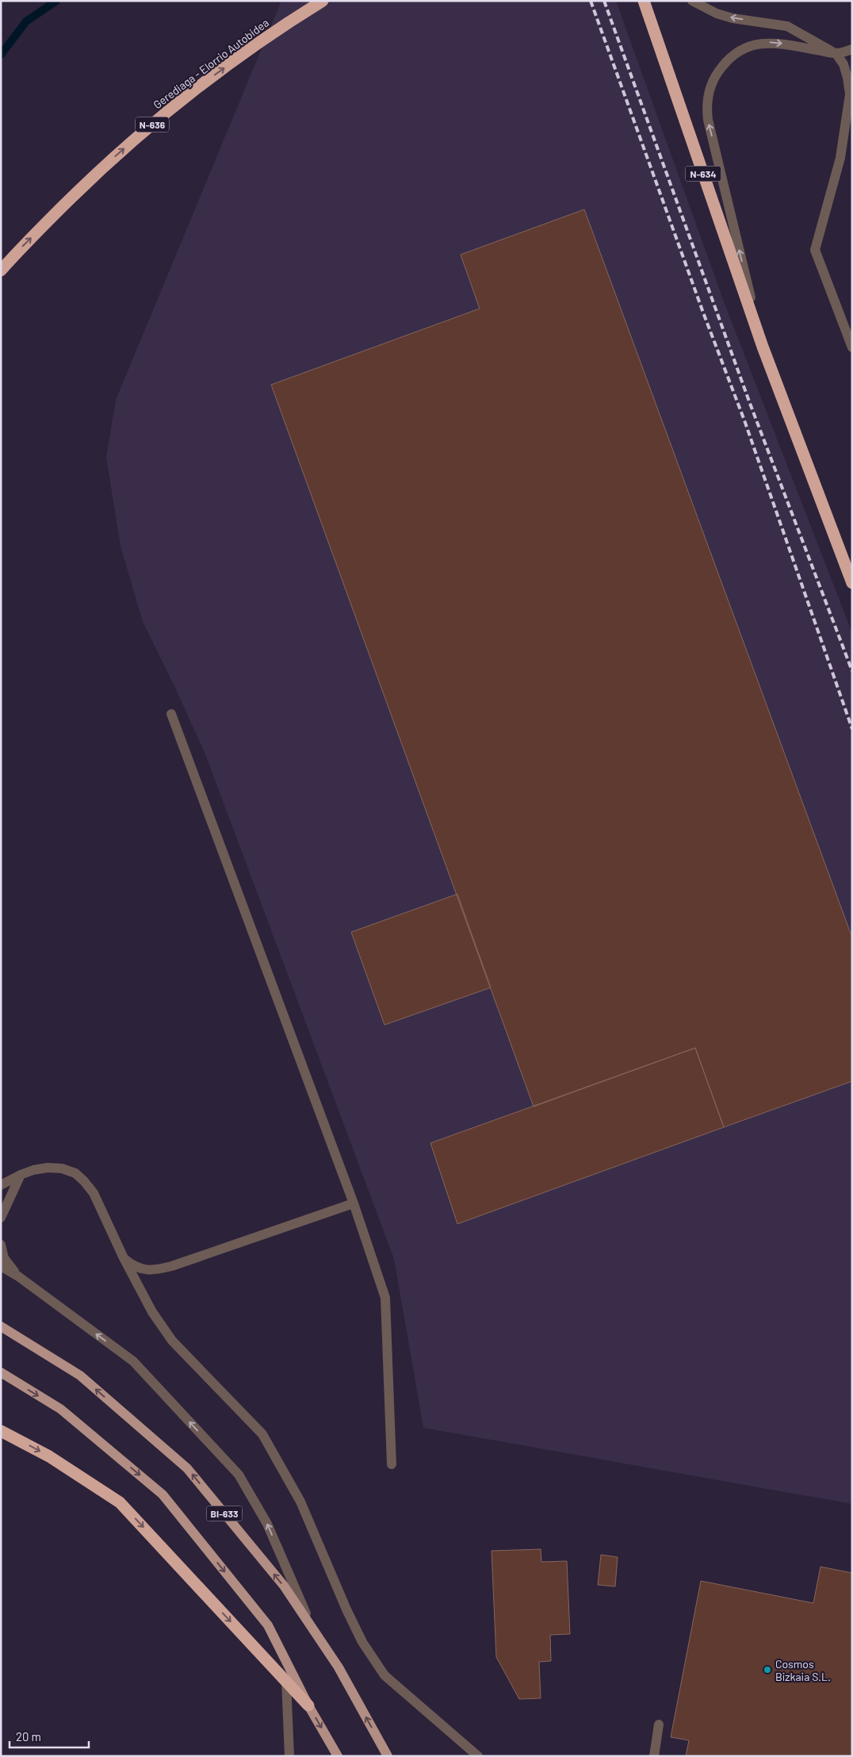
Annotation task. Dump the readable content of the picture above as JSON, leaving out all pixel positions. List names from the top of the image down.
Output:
{
  "streets": {
    "highway": ["Gerediaga - Elorrio Autobidea", "N-636", "N-634"],
    "main road": ["BI-633"]
  },
  "one_way": ["Gerediaga - Elorrio Autobidea"],
  "places": ["Cosmos Bizkaia S.L."],
  "scale_bar": "20 m"
}
